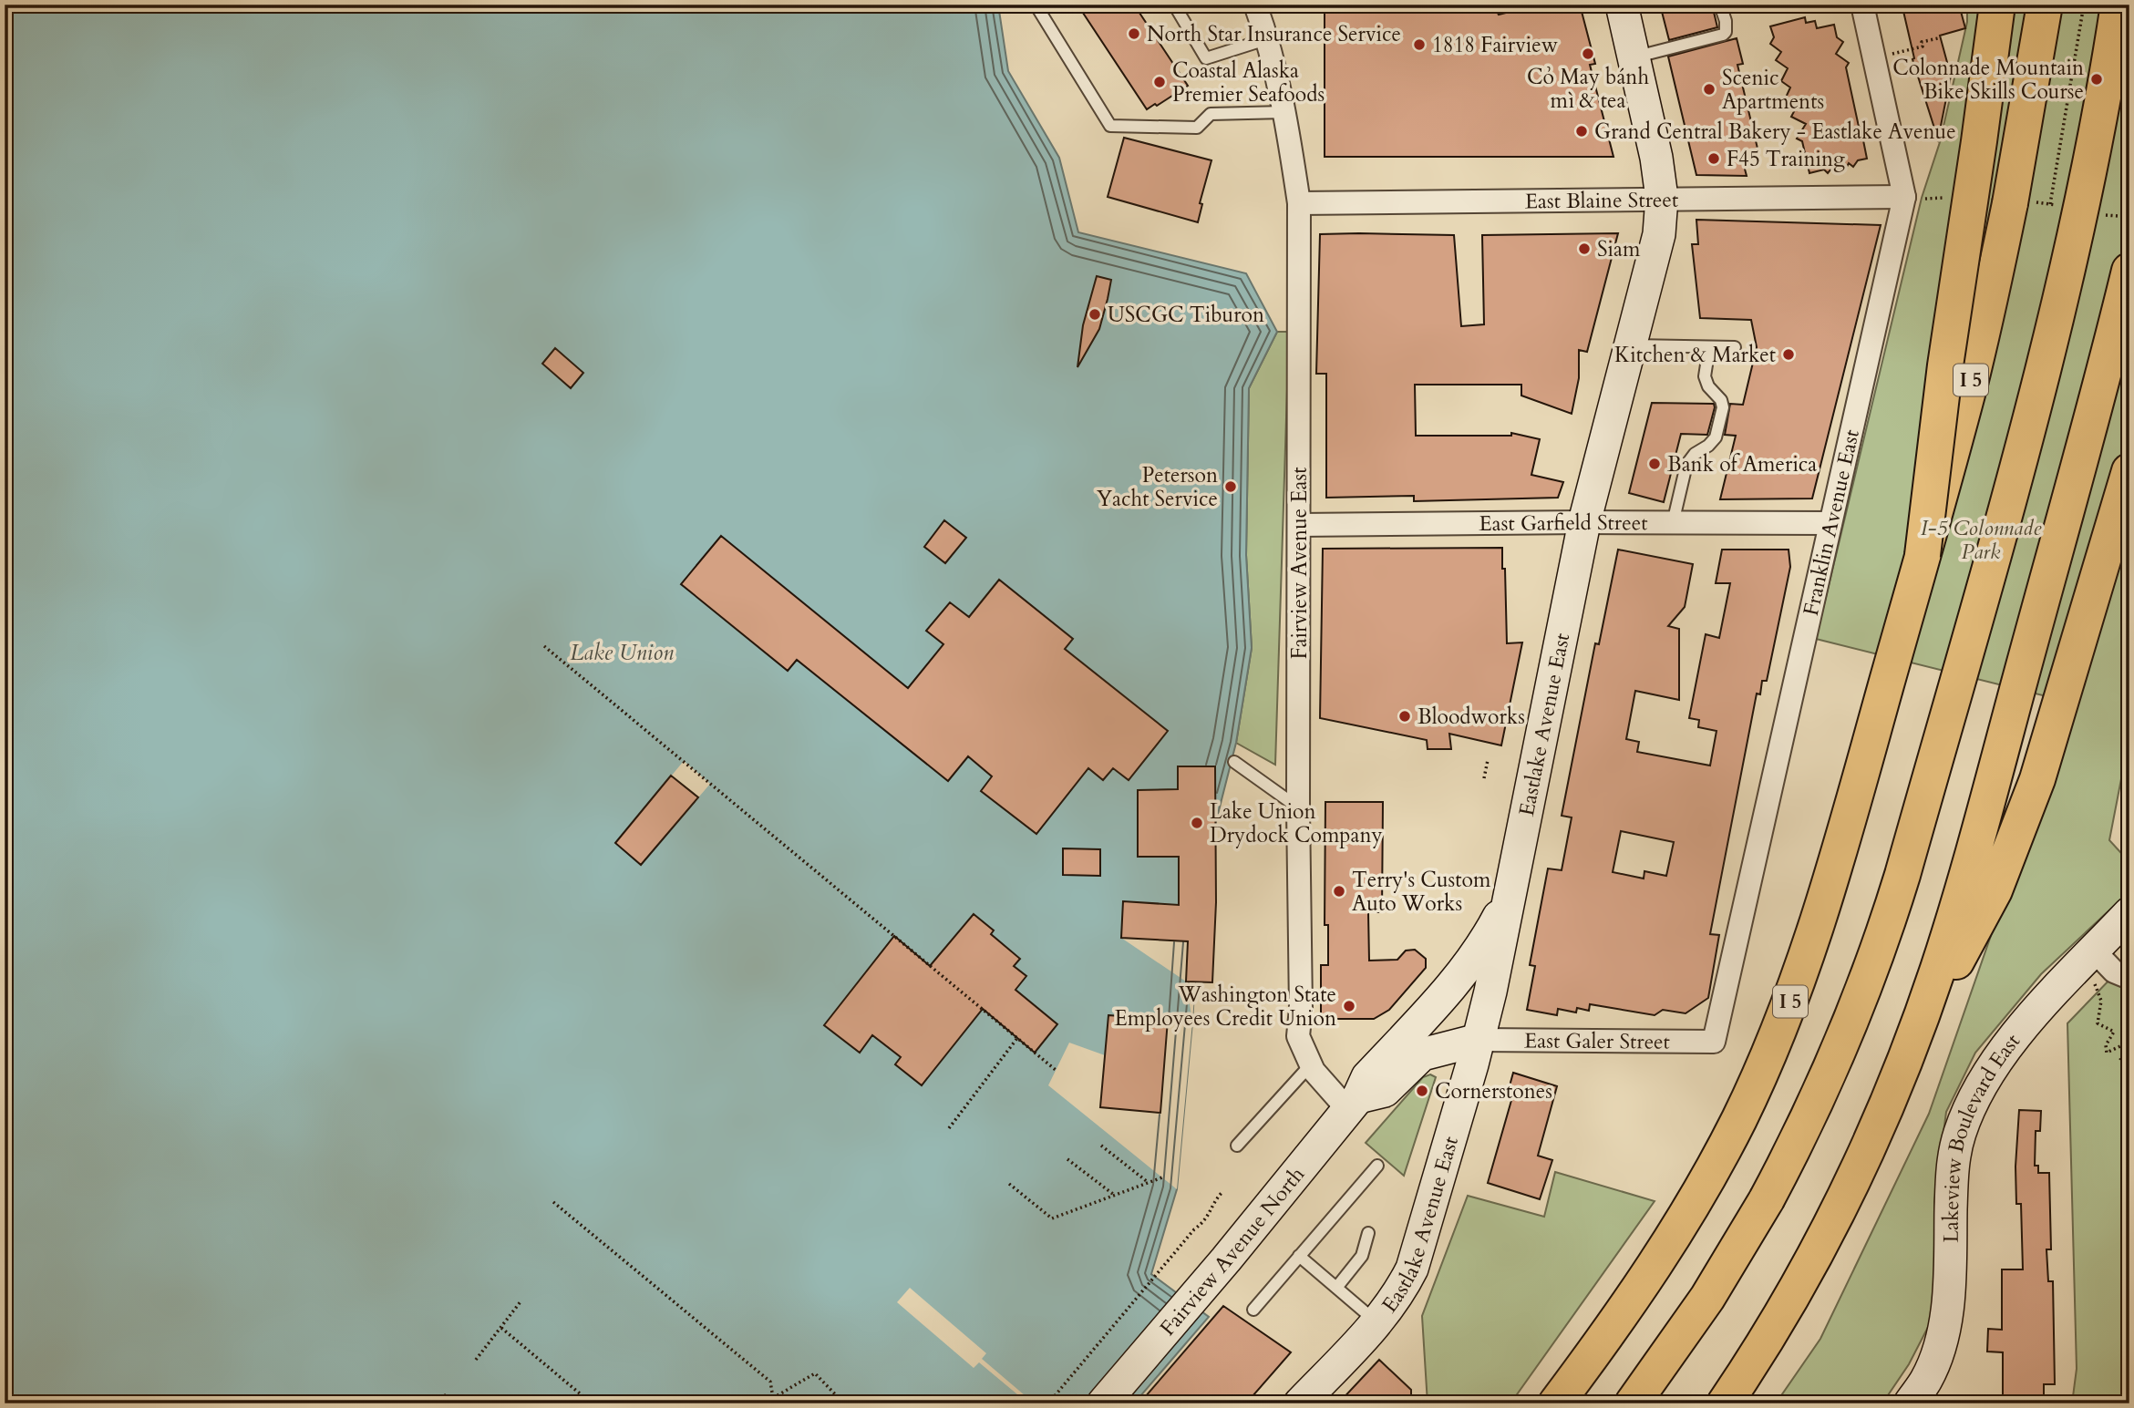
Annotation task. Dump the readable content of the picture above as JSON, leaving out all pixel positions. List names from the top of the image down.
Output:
{
  "streets": {
    "highway": ["I 5"],
    "main road": ["Eastlake Avenue East", "Lakeview Boulevard East", "Fairview Avenue North"],
    "street": [
      "East Blaine Street",
      "East Garfield Street",
      "Franklin Avenue East",
      "Fairview Avenue East",
      "East Galer Street"
    ]
  },
  "crossings": [
    ["East Blaine Street", "Franklin Avenue East"],
    ["East Blaine Street", "Fairview Avenue East"],
    ["East Blaine Street", "Eastlake Avenue East"],
    ["East Garfield Street", "Franklin Avenue East"],
    ["East Garfield Street", "Fairview Avenue East"],
    ["East Garfield Street", "Eastlake Avenue East"],
    ["Franklin Avenue East", "East Galer Street"],
    ["Fairview Avenue East", "Fairview Avenue North"],
    ["Eastlake Avenue East", "East Galer Street"],
    ["Eastlake Avenue East", "Fairview Avenue North"]
  ],
  "water": ["Lake Union"],
  "parks": ["I-5 Colonnade Park"],
  "places": [
    "North Star Insurance Service",
    "1818 Fairview",
    "Cỏ May bánh mì & tea",
    "Colonnade Mountain Bike Skills Course",
    "Coastal Alaska Premier Seafoods",
    "Scenic Apartments",
    "Grand Central Bakery - Eastlake Avenue",
    "F45 Training",
    "Siam",
    "USCGC Tiburon",
    "Kitchen & Market",
    "Bank of America",
    "Peterson Yacht Service",
    "Bloodworks",
    "Lake Union Drydock Company",
    "Terry's Custom Auto Works",
    "Washington State Employees Credit Union",
    "Cornerstones"
  ]
}
